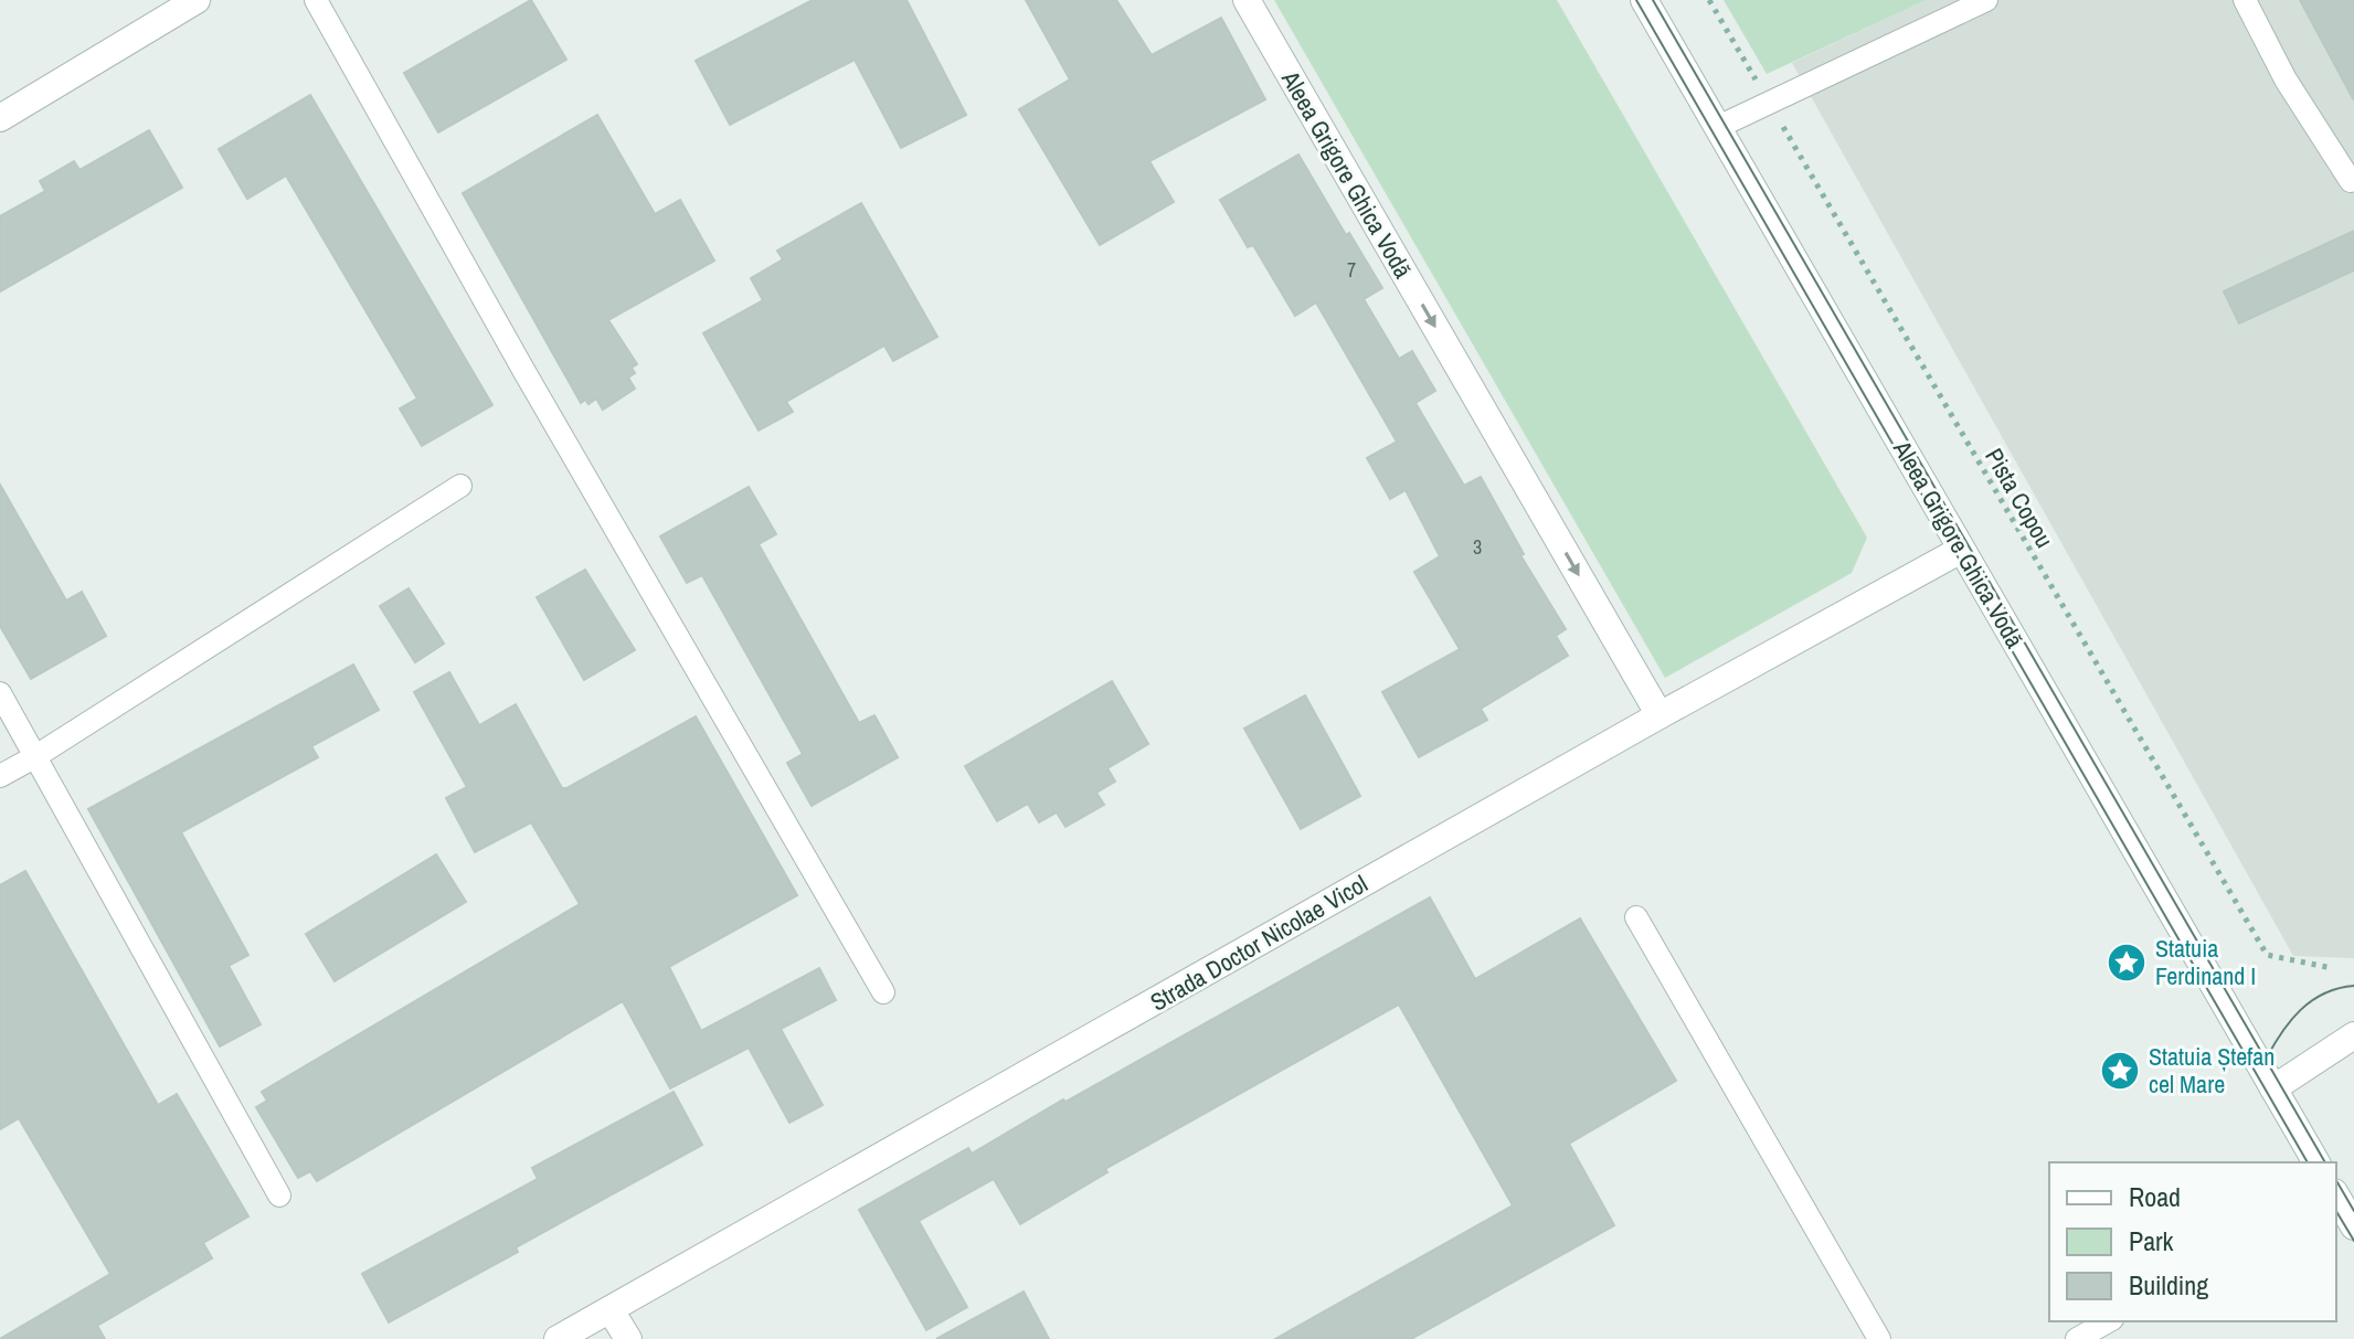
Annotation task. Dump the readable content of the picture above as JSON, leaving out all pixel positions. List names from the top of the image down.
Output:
{
  "streets": {
    "street": ["Aleea Grigore Ghica Vodă", "Strada Doctor Nicolae Vicol"],
    "path": ["Pista Copou"]
  },
  "crossings": [
    ["Aleea Grigore Ghica Vodă", "Strada Doctor Nicolae Vicol"]
  ],
  "one_way": ["Aleea Grigore Ghica Vodă"],
  "places": {
    "place": ["Statuia Ferdinand I", "Statuia Ștefan cel Mare"]
  },
  "house_numbers": ["7", "3"],
  "legend": ["Road", "Park", "Building"]
}
